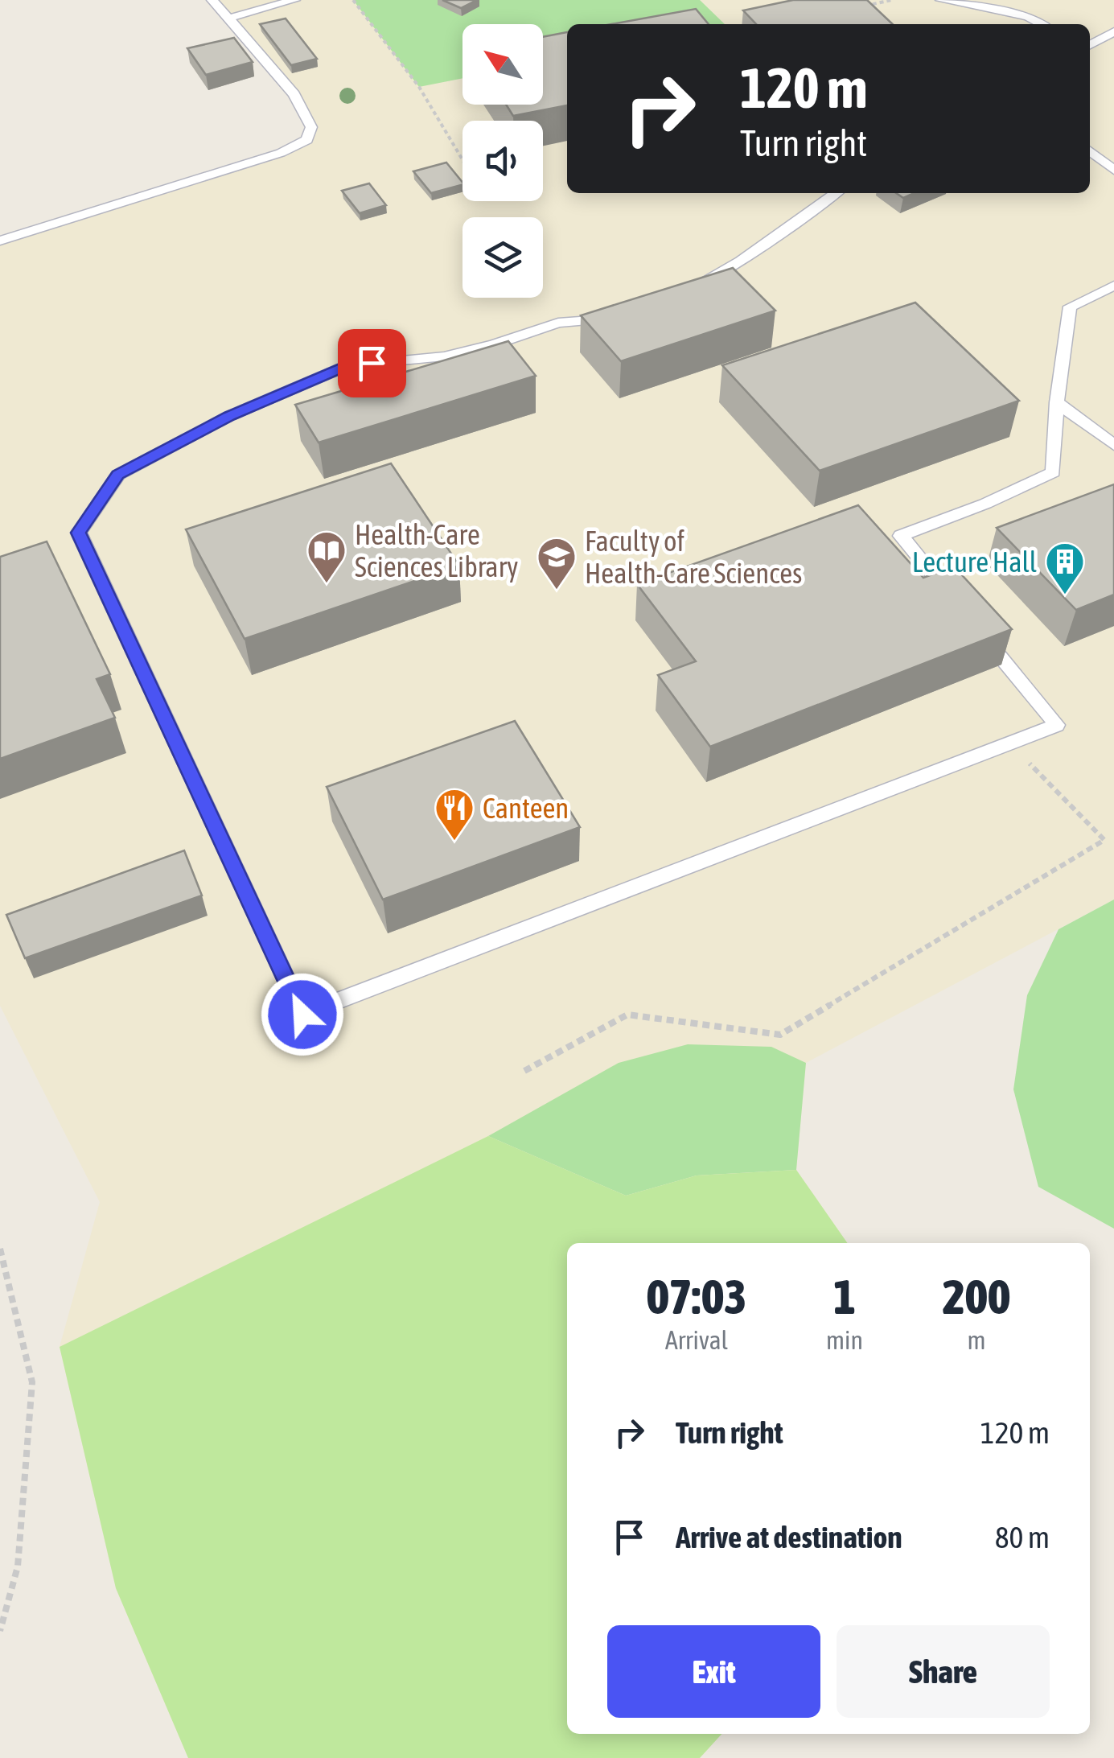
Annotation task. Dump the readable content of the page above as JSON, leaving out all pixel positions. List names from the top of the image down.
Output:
{
  "places": {
    "library": ["Health-Care Sciences Library"],
    "school or university": ["Faculty of Health-Care Sciences"],
    "building": ["Lecture Hall"],
    "restaurant": ["Canteen"]
  },
  "north": "top left",
  "page": {
    "turn": ["120 m", "Turn right"],
    "eta": [
      "07:03",
      "Arrival",
      "1",
      "min",
      "200",
      "m"
    ],
    "list": [
      {
        "name": "Turn right",
        "value": "120 m"
      },
      {
        "name": "Arrive at destination",
        "value": "80 m"
      }
    ],
    "buttons": ["Exit", "Share"]
  }
}
